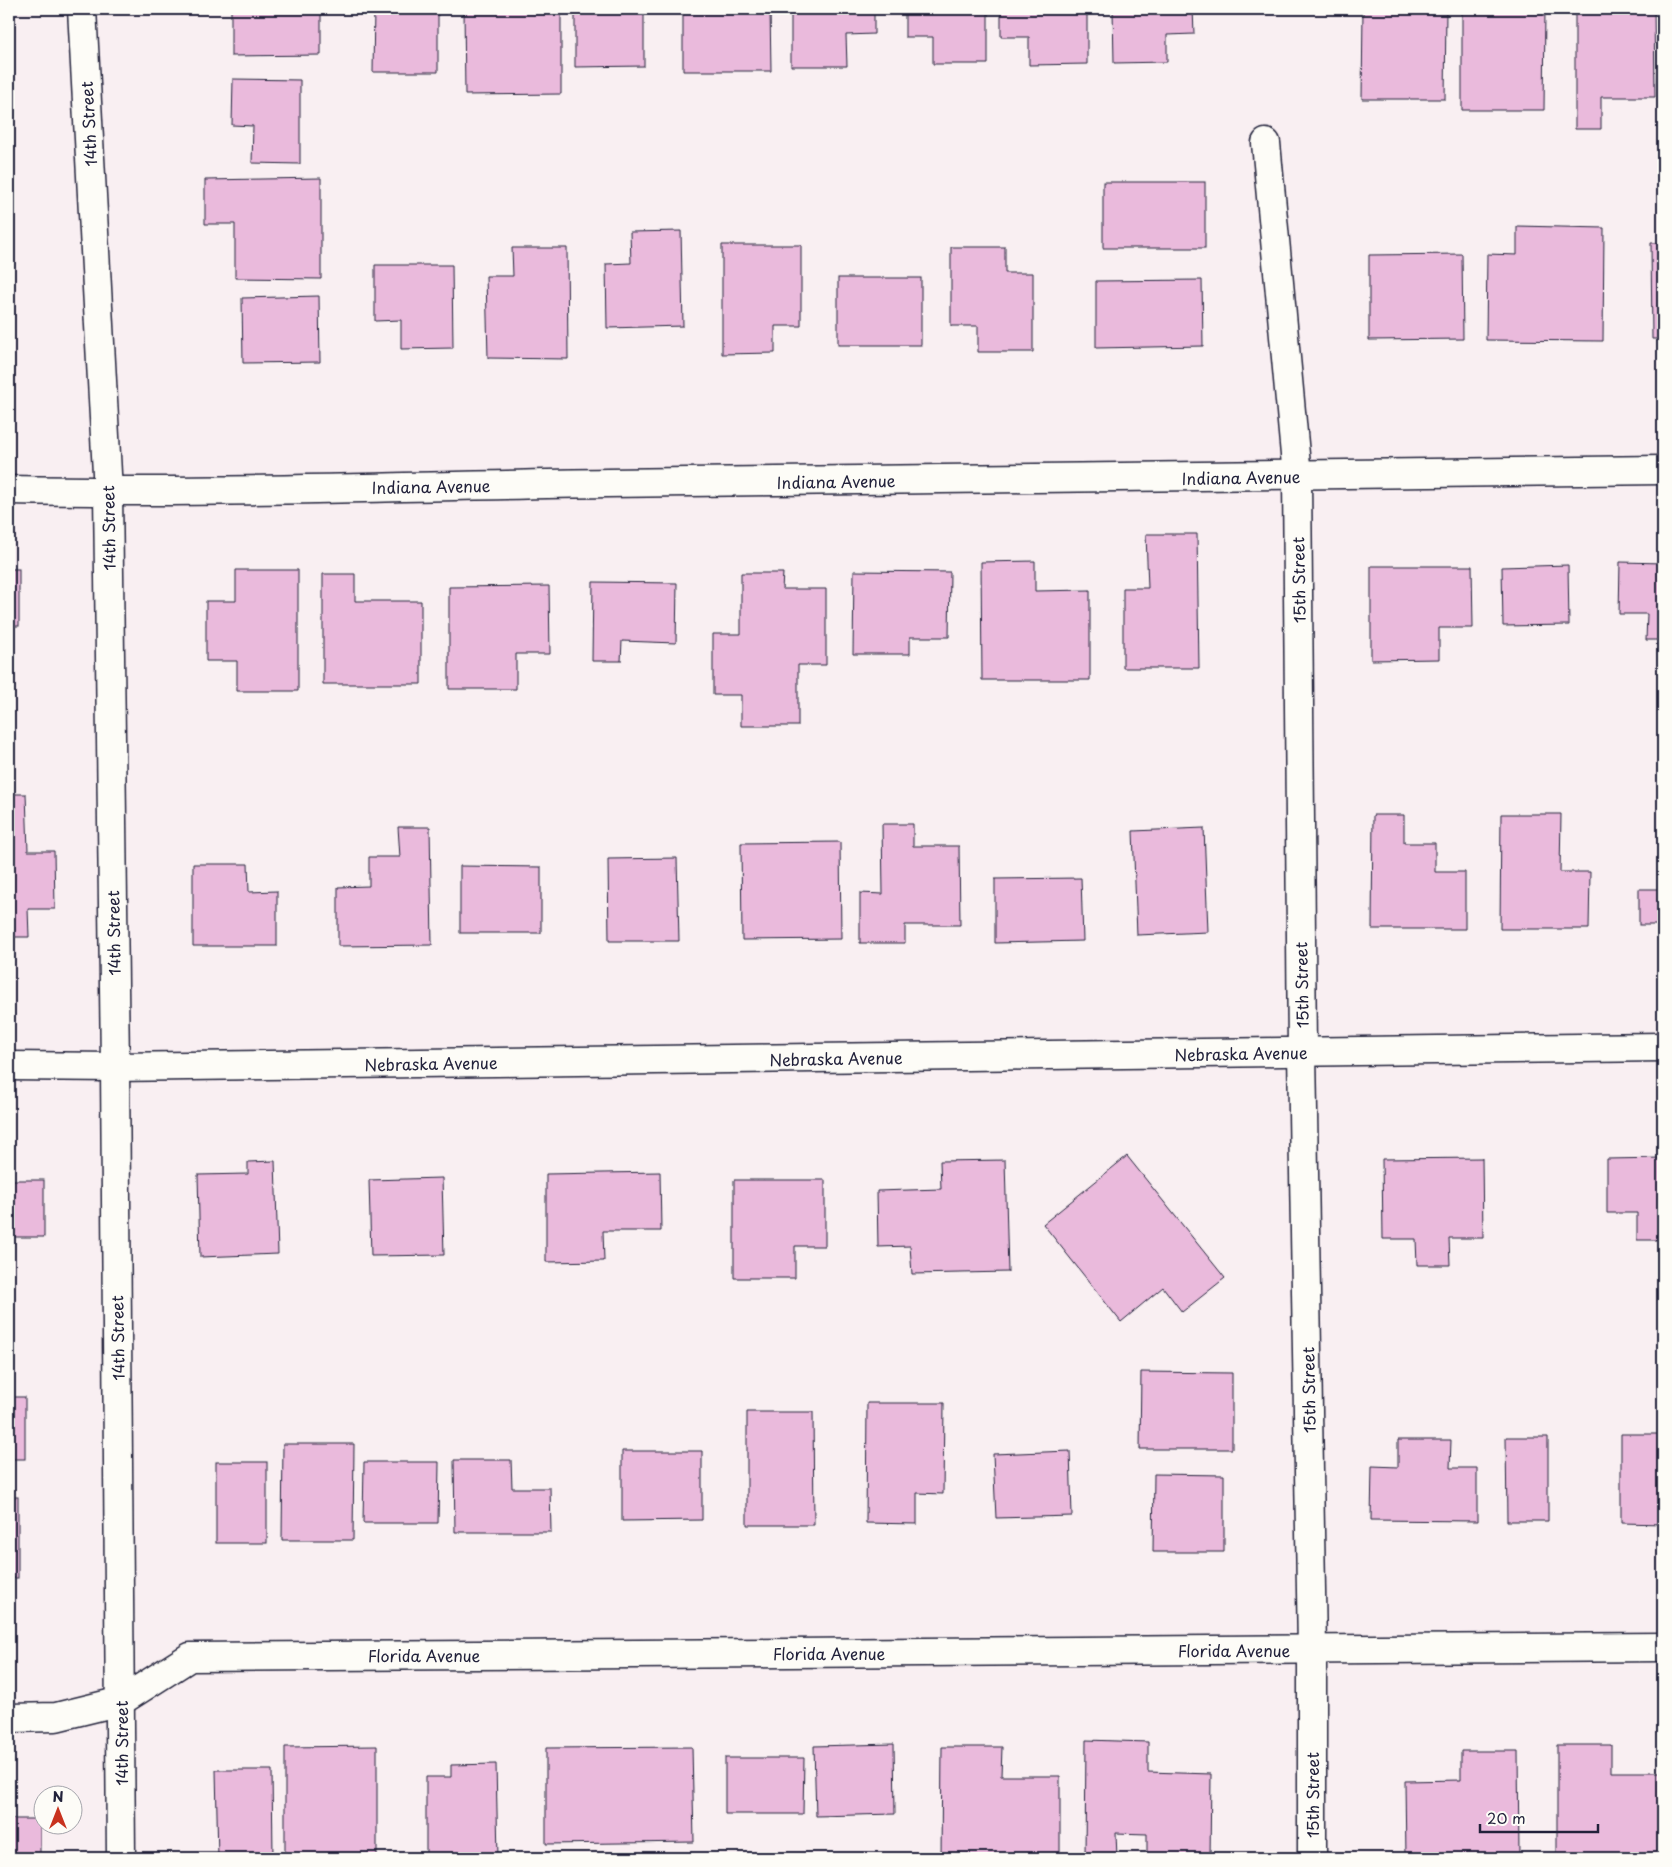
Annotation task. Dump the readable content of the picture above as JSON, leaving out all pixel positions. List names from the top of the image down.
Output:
{
  "streets": {
    "street": [
      "14th Street",
      "Indiana Avenue",
      "15th Street",
      "Nebraska Avenue",
      "Florida Avenue"
    ]
  },
  "crossings": [
    ["14th Street", "Indiana Avenue"],
    ["14th Street", "Nebraska Avenue"],
    ["14th Street", "Florida Avenue"],
    ["Indiana Avenue", "15th Street"],
    ["15th Street", "Nebraska Avenue"],
    ["15th Street", "Florida Avenue"]
  ],
  "scale_bar": "20 m",
  "north": "top"
}
